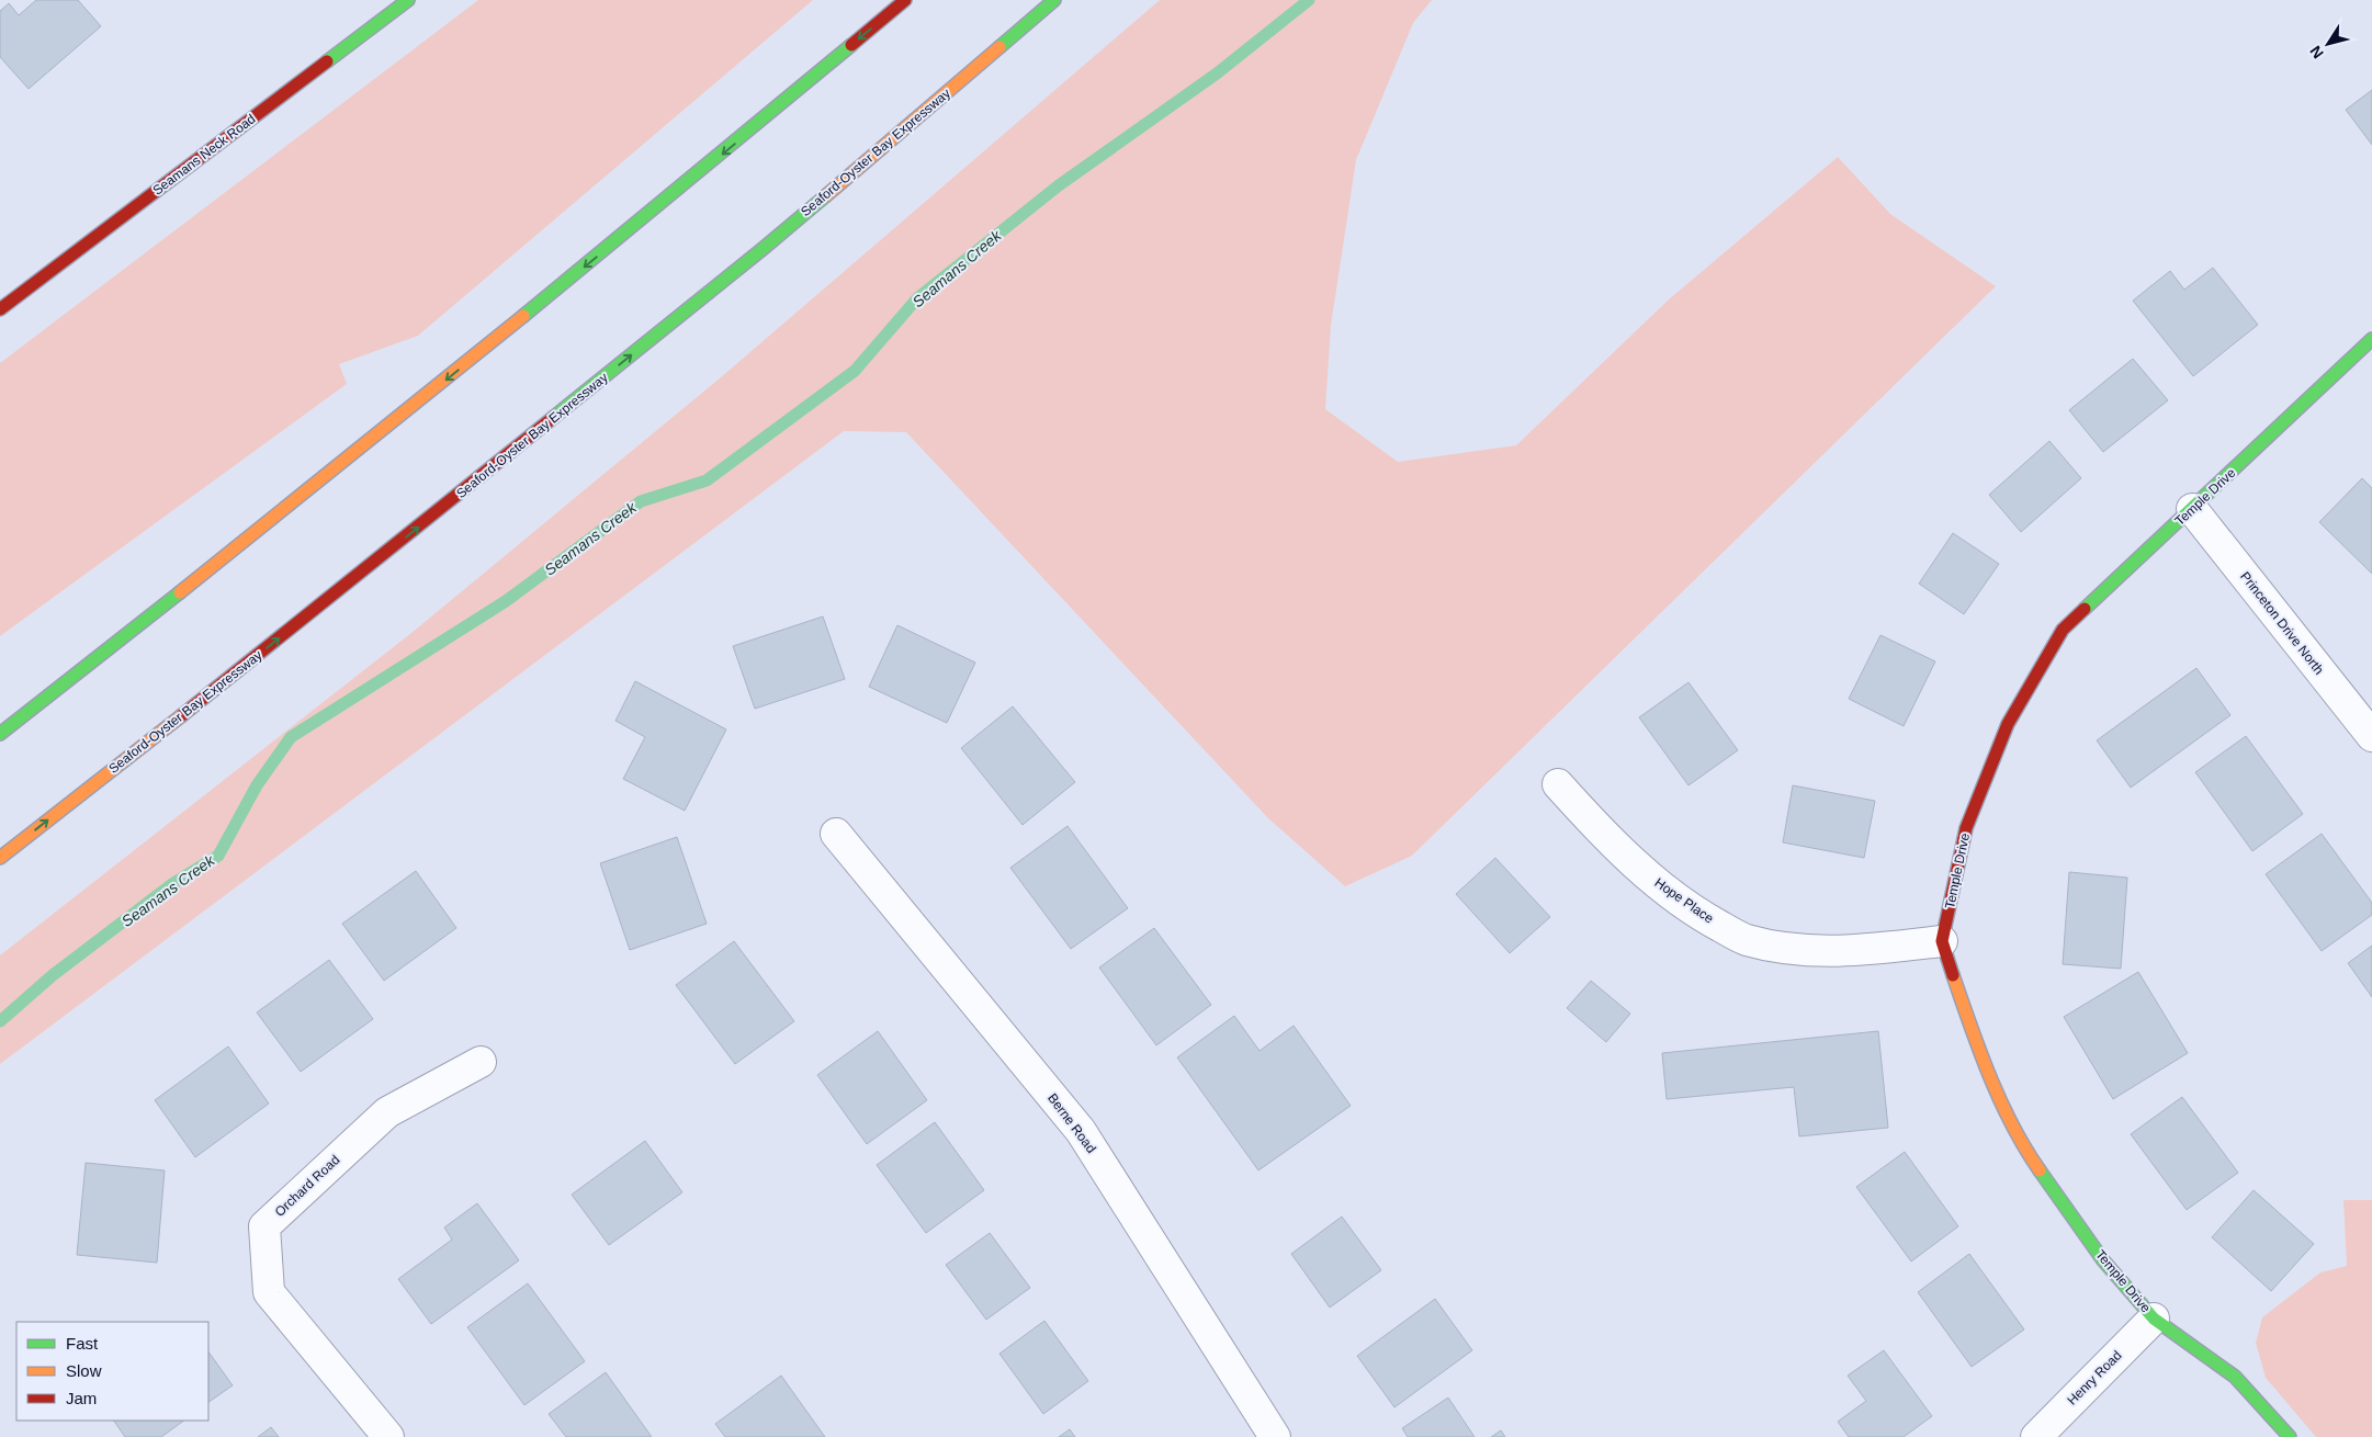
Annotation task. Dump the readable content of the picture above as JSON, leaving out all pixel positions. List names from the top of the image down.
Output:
{
  "streets": {
    "main road": ["Seaford-Oyster Bay Expressway", "Seamans Neck Road", "Temple Drive"],
    "street": [
      "Princeton Drive North",
      "Hope Place",
      "Berne Road",
      "Orchard Road",
      "Henry Road"
    ]
  },
  "crossings": [
    ["Temple Drive", "Princeton Drive North"],
    ["Temple Drive", "Hope Place"],
    ["Temple Drive", "Henry Road"]
  ],
  "water": ["Seamans Creek"],
  "legend": ["Fast", "Slow", "Jam"],
  "north": "bottom left"
}
